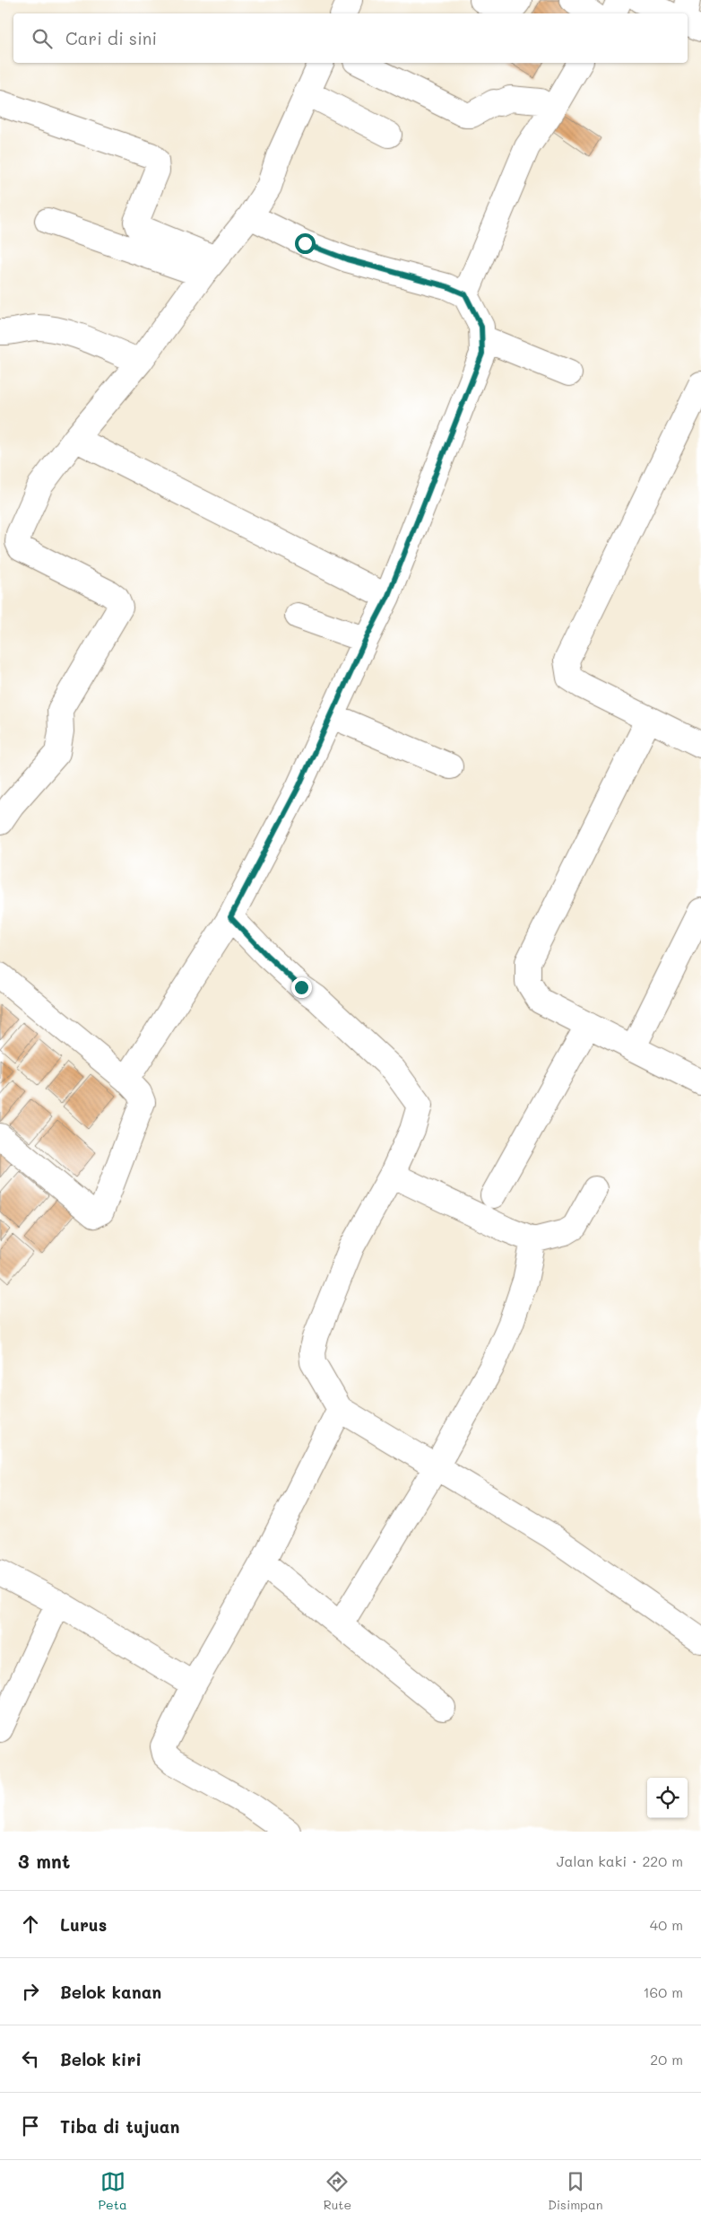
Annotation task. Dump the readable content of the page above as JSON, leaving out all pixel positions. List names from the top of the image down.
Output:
{
  "page": {
    "search": "Cari di sini",
    "heading": ["3 mnt", "Jalan kaki · 220 m"],
    "list": [
      ["Lurus", "40 m"],
      ["Belok kanan", "160 m"],
      ["Belok kiri", "20 m"],
      "Tiba di tujuan"
    ],
    "nav": ["Peta", "Rute", "Disimpan"]
  }
}
